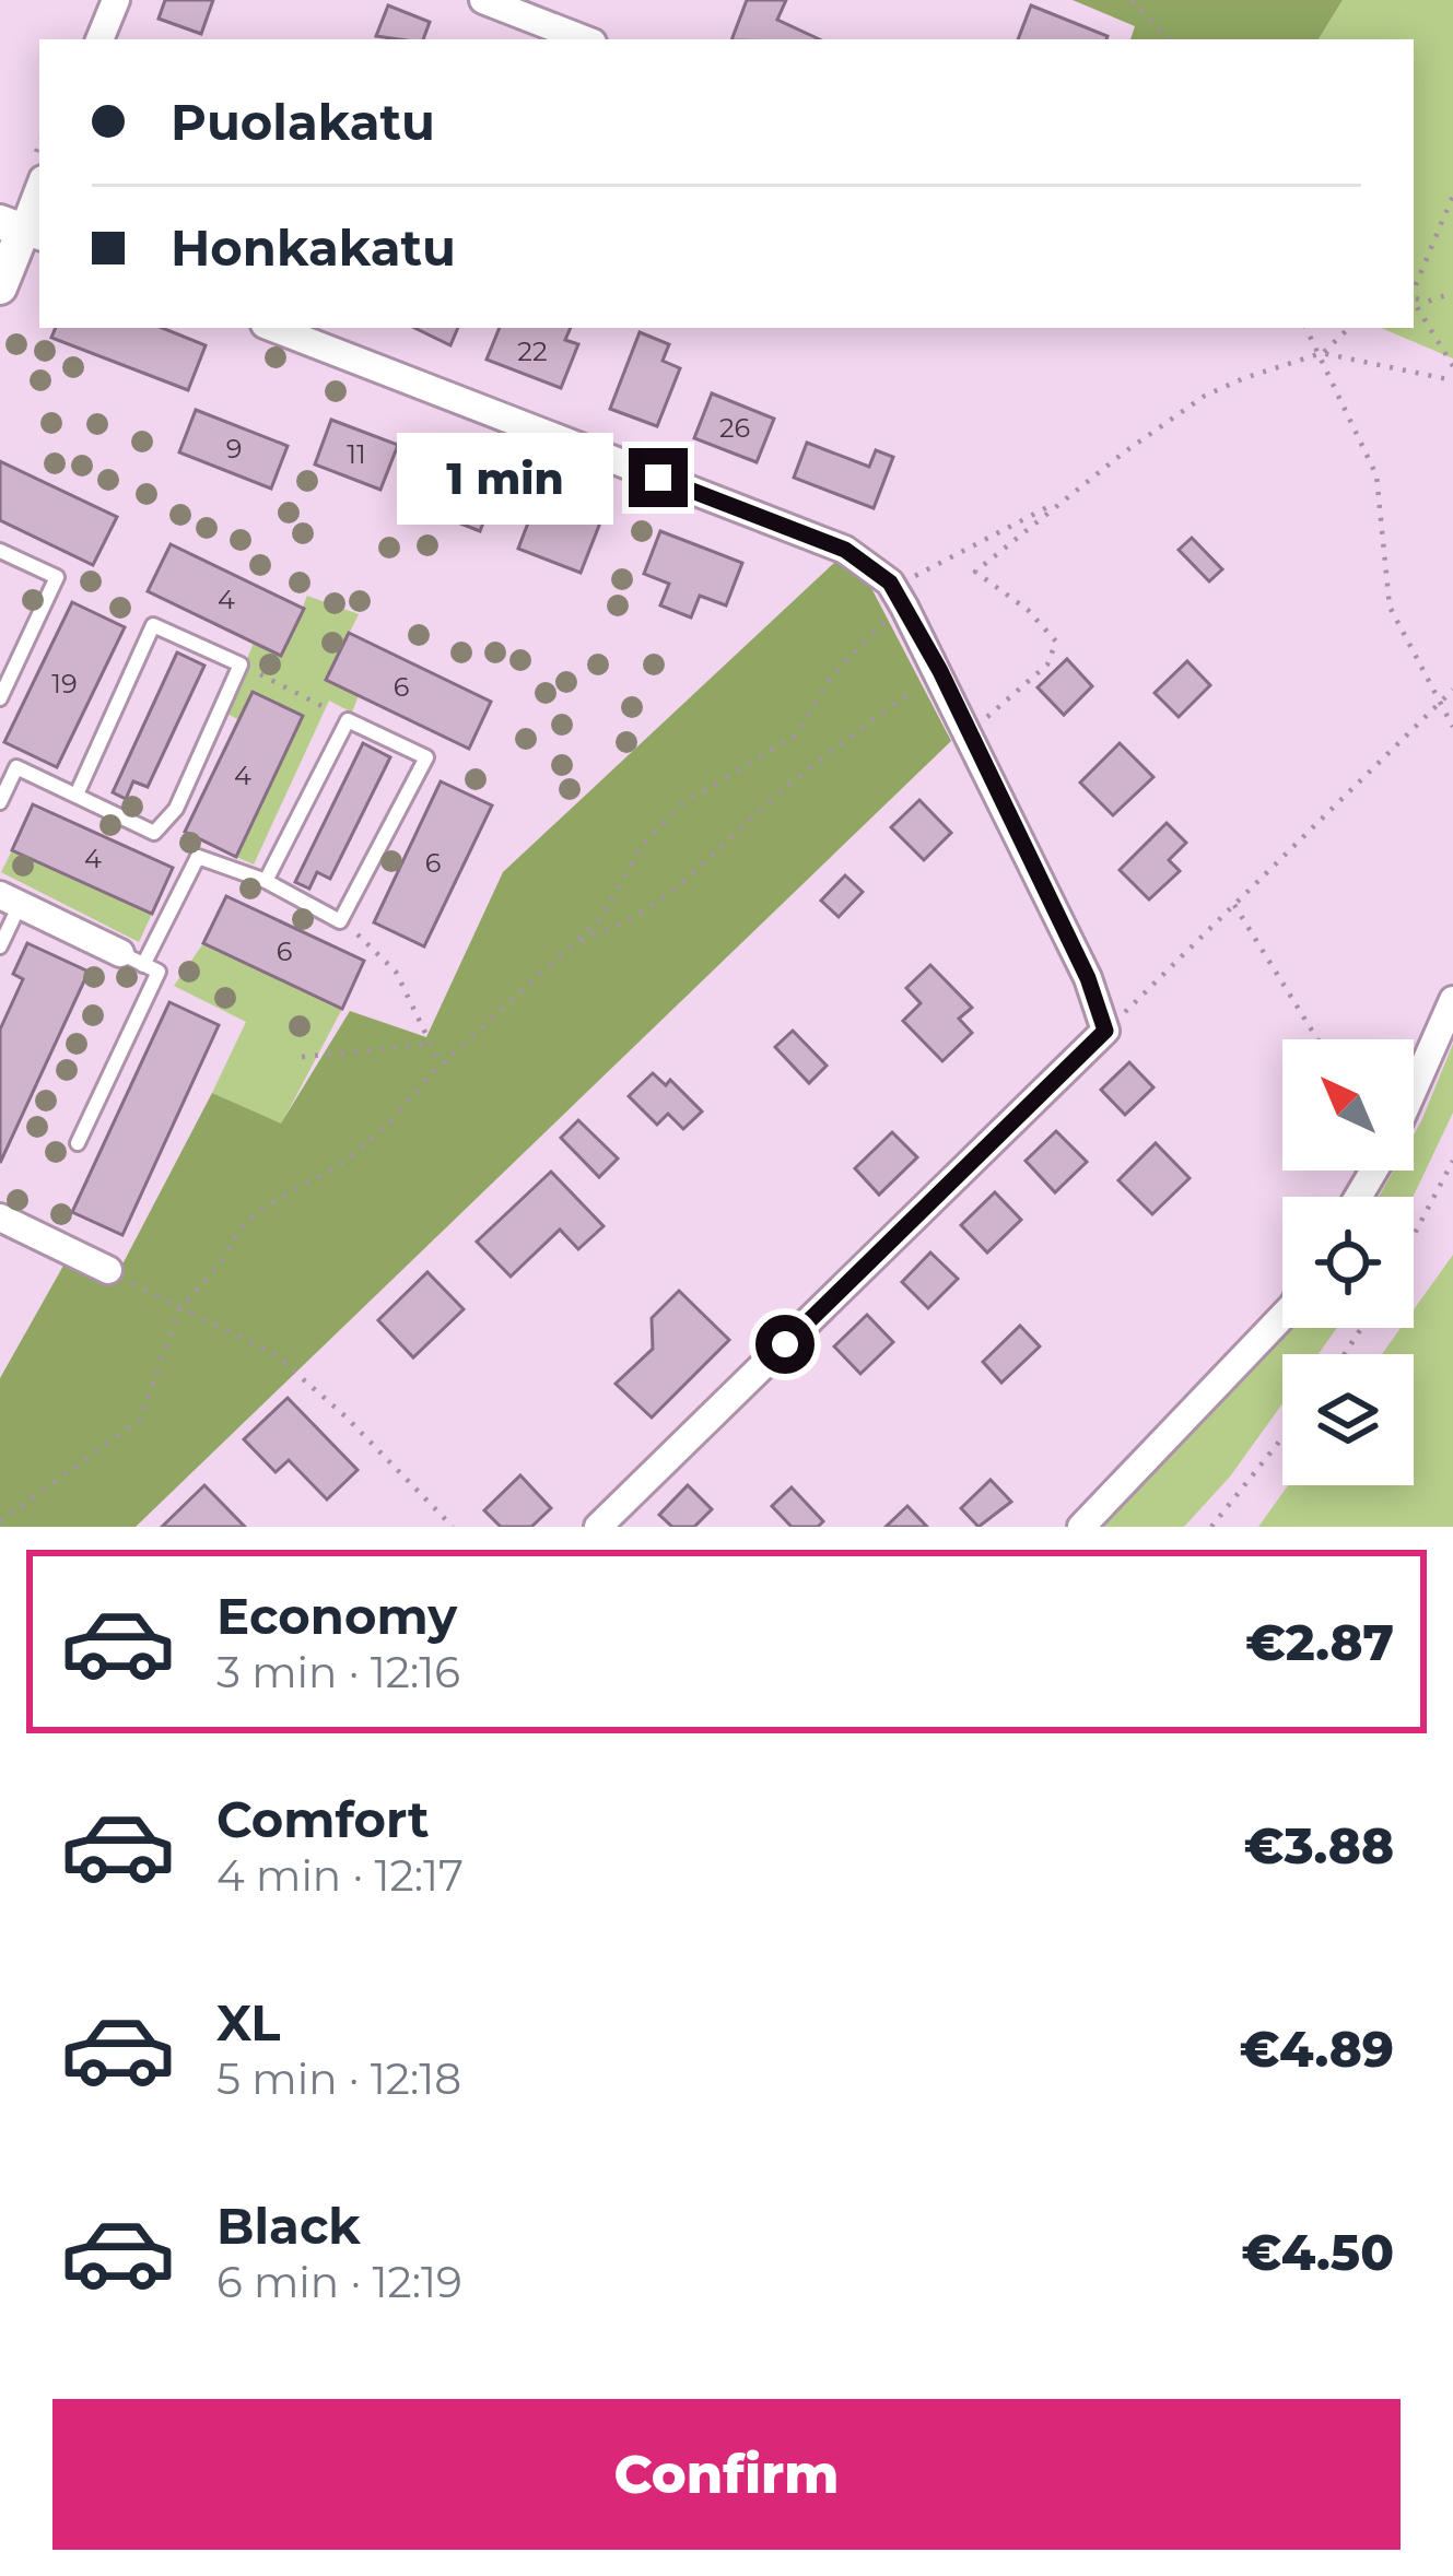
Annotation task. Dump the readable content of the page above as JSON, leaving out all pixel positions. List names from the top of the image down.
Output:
{
  "house_numbers": [
    "22",
    "26",
    "9",
    "11",
    "4",
    "19",
    "6",
    "4",
    "4",
    "6",
    "6"
  ],
  "north": "top left",
  "page": {
    "banner": ["Puolakatu", "Honkakatu"],
    "bubble": "1 min",
    "list": [
      {
        "name": "Economy",
        "note": "3 min · 12:16",
        "value": "€2.87"
      },
      {
        "name": "Comfort",
        "note": "4 min · 12:17",
        "value": "€3.88"
      },
      {
        "name": "XL",
        "note": "5 min · 12:18",
        "value": "€4.89"
      },
      {
        "name": "Black",
        "note": "6 min · 12:19",
        "value": "€4.50"
      }
    ],
    "buttons": "Confirm"
  }
}
